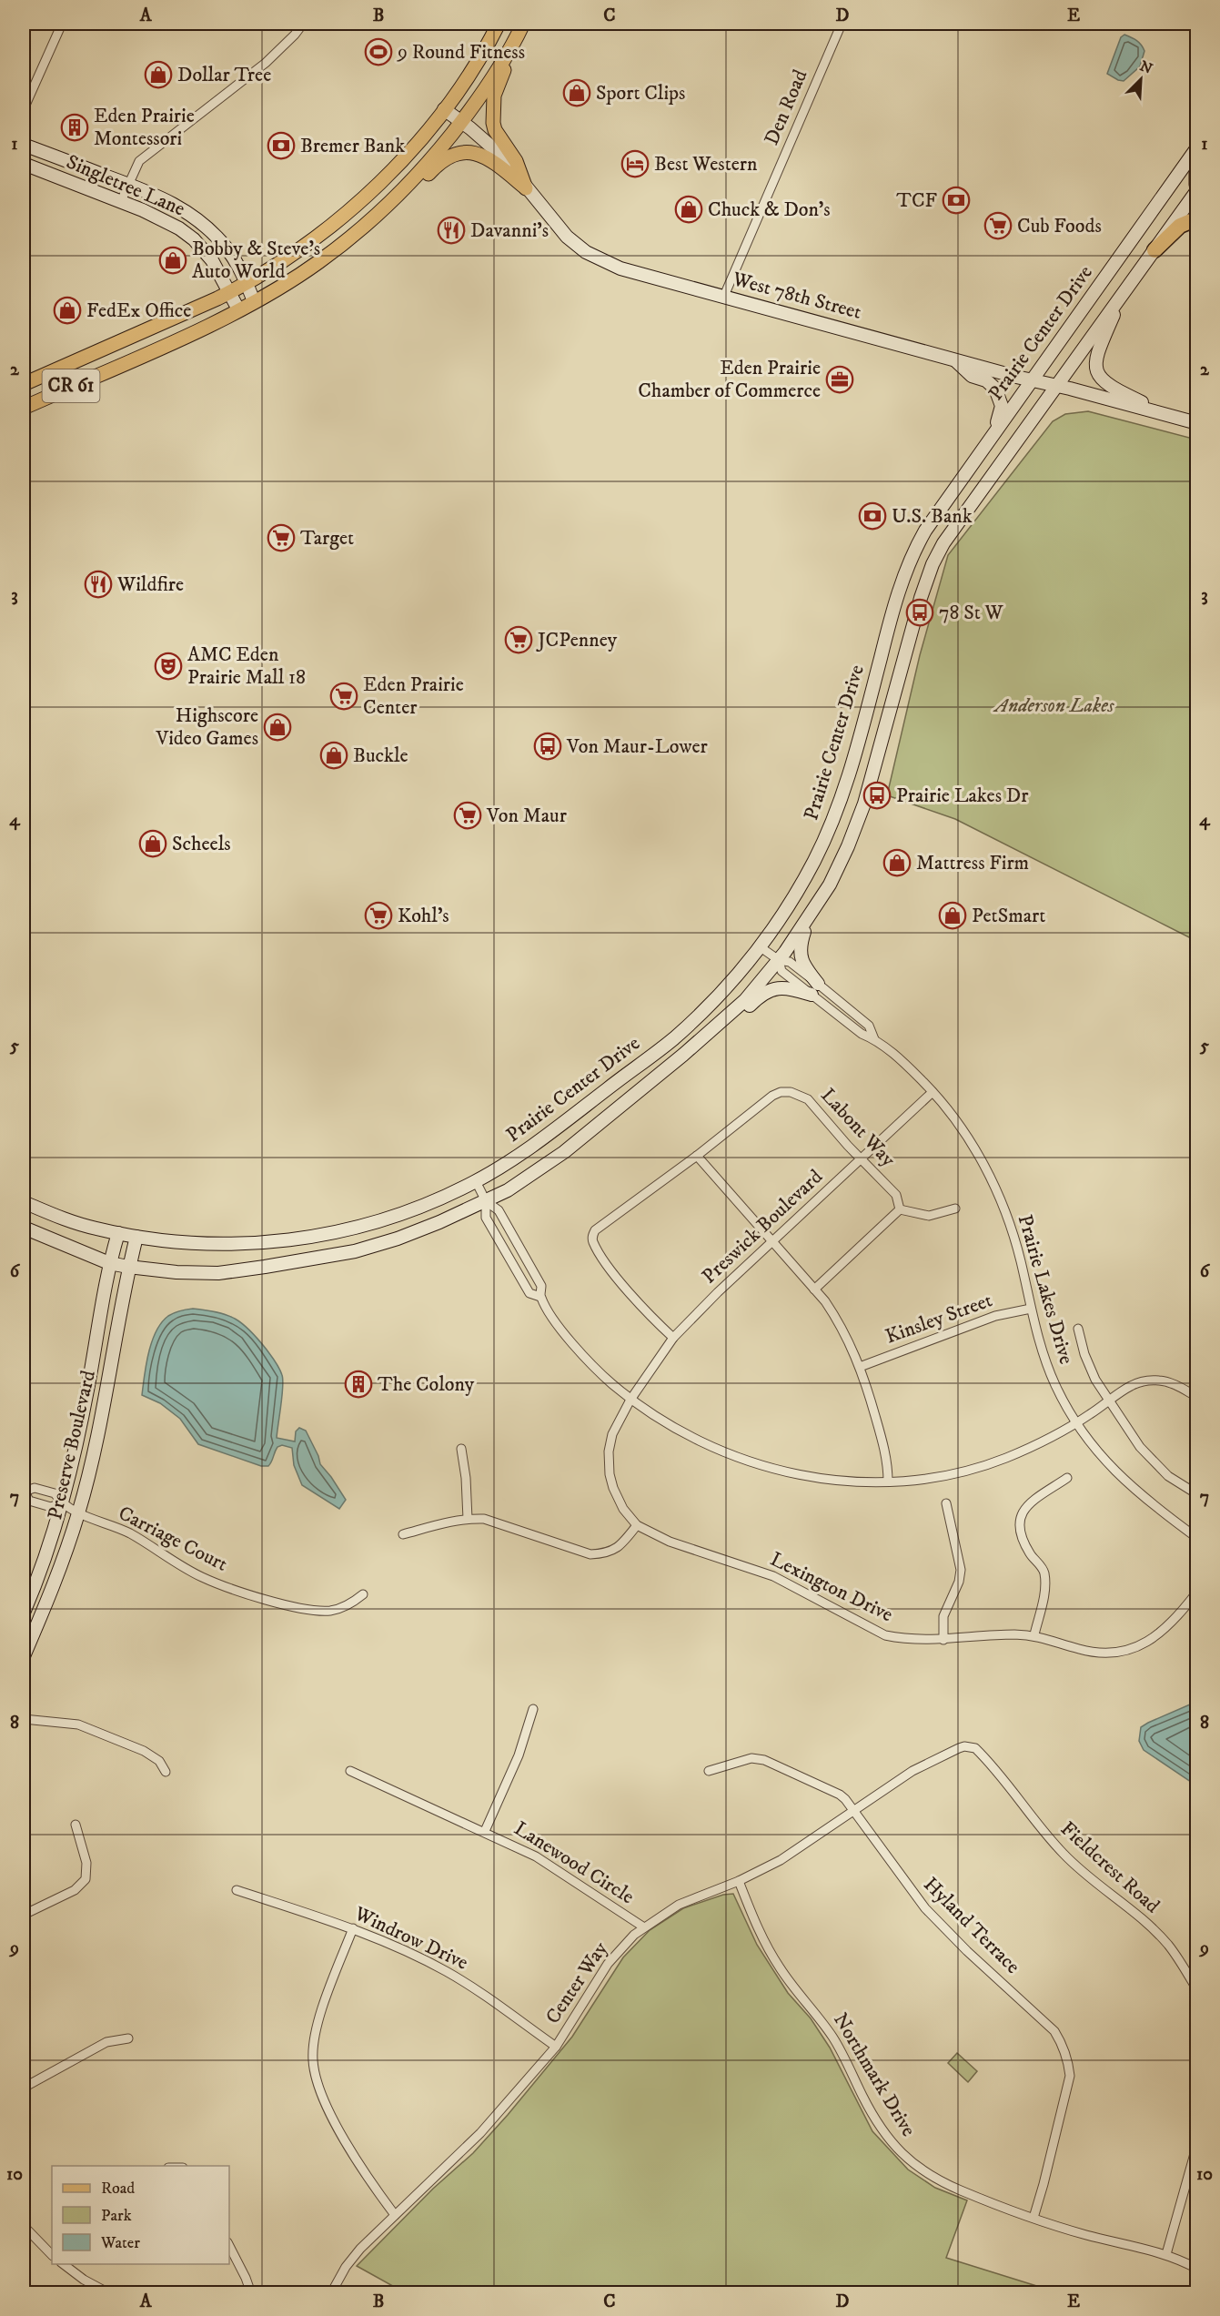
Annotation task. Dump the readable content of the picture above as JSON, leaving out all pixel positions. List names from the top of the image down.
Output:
{
  "streets": {
    "main road": [
      "Singletree Lane",
      "West 78th Street",
      "Prairie Center Drive",
      "CR 61",
      "Preserve Boulevard"
    ],
    "street": [
      "Den Road",
      "Labont Way",
      "Preswick Boulevard",
      "Prairie Lakes Drive",
      "Kinsley Street",
      "Carriage Court",
      "Lexington Drive",
      "Lanewood Circle",
      "Fieldcrest Road",
      "Hyland Terrace",
      "Windrow Drive",
      "Center Way",
      "Northmark Drive"
    ]
  },
  "crossings": [
    ["Den Road", "West 78th Street"],
    ["Singletree Lane", "CR 61"],
    ["West 78th Street", "Prairie Center Drive"],
    ["West 78th Street", "CR 61"],
    ["Prairie Center Drive", "Prairie Lakes Drive"],
    ["Prairie Center Drive", "Preserve Boulevard"],
    ["Labont Way", "Preswick Boulevard"],
    ["Preswick Boulevard", "Prairie Lakes Drive"],
    ["Preswick Boulevard", "Lexington Drive"],
    ["Prairie Lakes Drive", "Kinsley Street"],
    ["Preserve Boulevard", "Carriage Court"],
    ["Lanewood Circle", "Center Way"],
    ["Fieldcrest Road", "Center Way"],
    ["Hyland Terrace", "Center Way"],
    ["Hyland Terrace", "Northmark Drive"],
    ["Windrow Drive", "Center Way"],
    ["Center Way", "Northmark Drive"]
  ],
  "parks": ["Anderson Lakes"],
  "places": {
    "sports": ["9 Round Fitness"],
    "shop": [
      "Dollar Tree",
      "Sport Clips",
      "Chuck & Don's",
      "Bobby & Steve's Auto World",
      "FedEx Office",
      "Highscore Video Games",
      "Buckle",
      "Scheels",
      "Mattress Firm",
      "PetSmart"
    ],
    "building": ["Eden Prairie Montessori", "The Colony"],
    "bank": ["Bremer Bank", "TCF", "U.S. Bank"],
    "hotel": ["Best Western"],
    "supermarket": [
      "Cub Foods",
      "Target",
      "JCPenney",
      "Eden Prairie Center",
      "Von Maur",
      "Kohl's"
    ],
    "restaurant": ["Davanni's", "Wildfire"],
    "office": ["Eden Prairie Chamber of Commerce"],
    "bus stop": ["78 St W", "Von Maur-Lower", "Prairie Lakes Dr"],
    "theatre": ["AMC Eden Prairie Mall 18"]
  },
  "legend": ["Road", "Park", "Water"],
  "north": "top right",
  "grid": {
    "columns": [
      "A",
      "B",
      "C",
      "D",
      "E"
    ],
    "rows": [
      "1",
      "2",
      "3",
      "4",
      "5",
      "6",
      "7",
      "8",
      "9",
      "10"
    ]
  }
}
